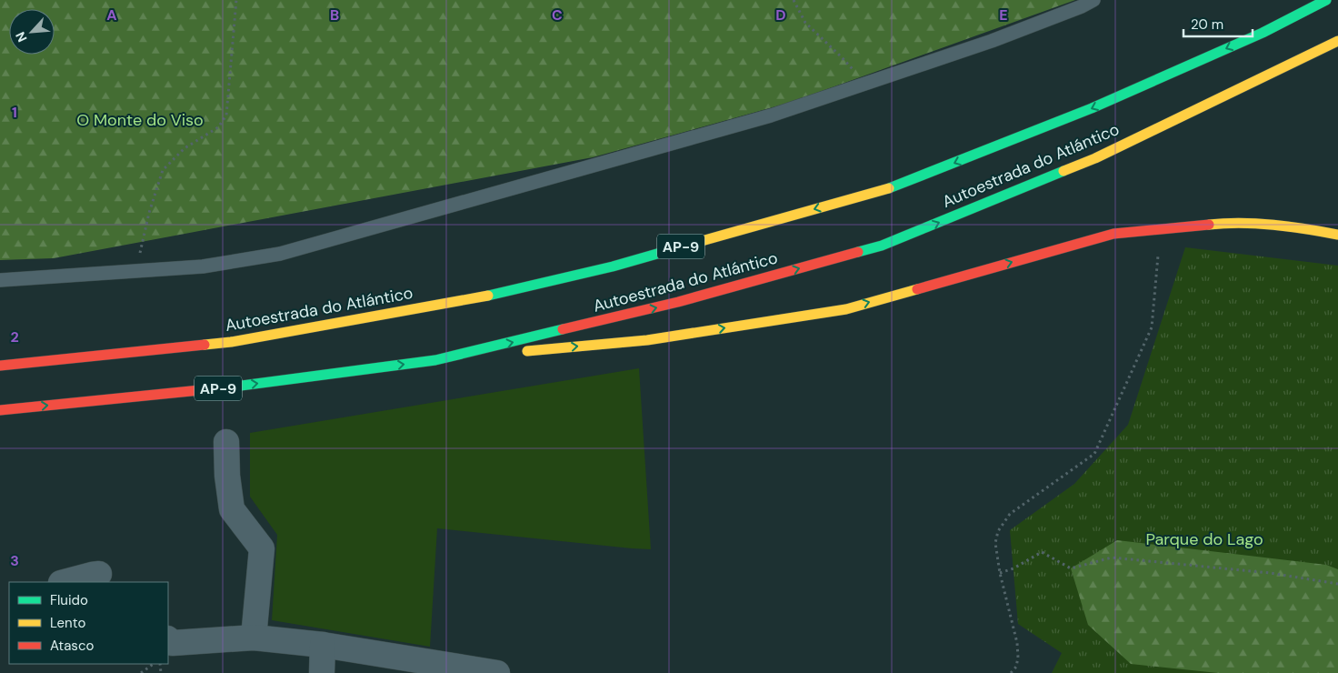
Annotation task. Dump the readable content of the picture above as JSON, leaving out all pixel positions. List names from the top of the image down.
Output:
{
  "streets": {
    "highway": ["Autoestrada do Atlántico", "AP-9"]
  },
  "parks": ["O Monte do Viso", "Parque do Lago"],
  "legend": ["Fluido", "Lento", "Atasco"],
  "scale_bar": "20 m",
  "north": "bottom left",
  "grid": {
    "columns": [
      "A",
      "B",
      "C",
      "D",
      "E"
    ],
    "rows": ["1", "2", "3"]
  }
}
